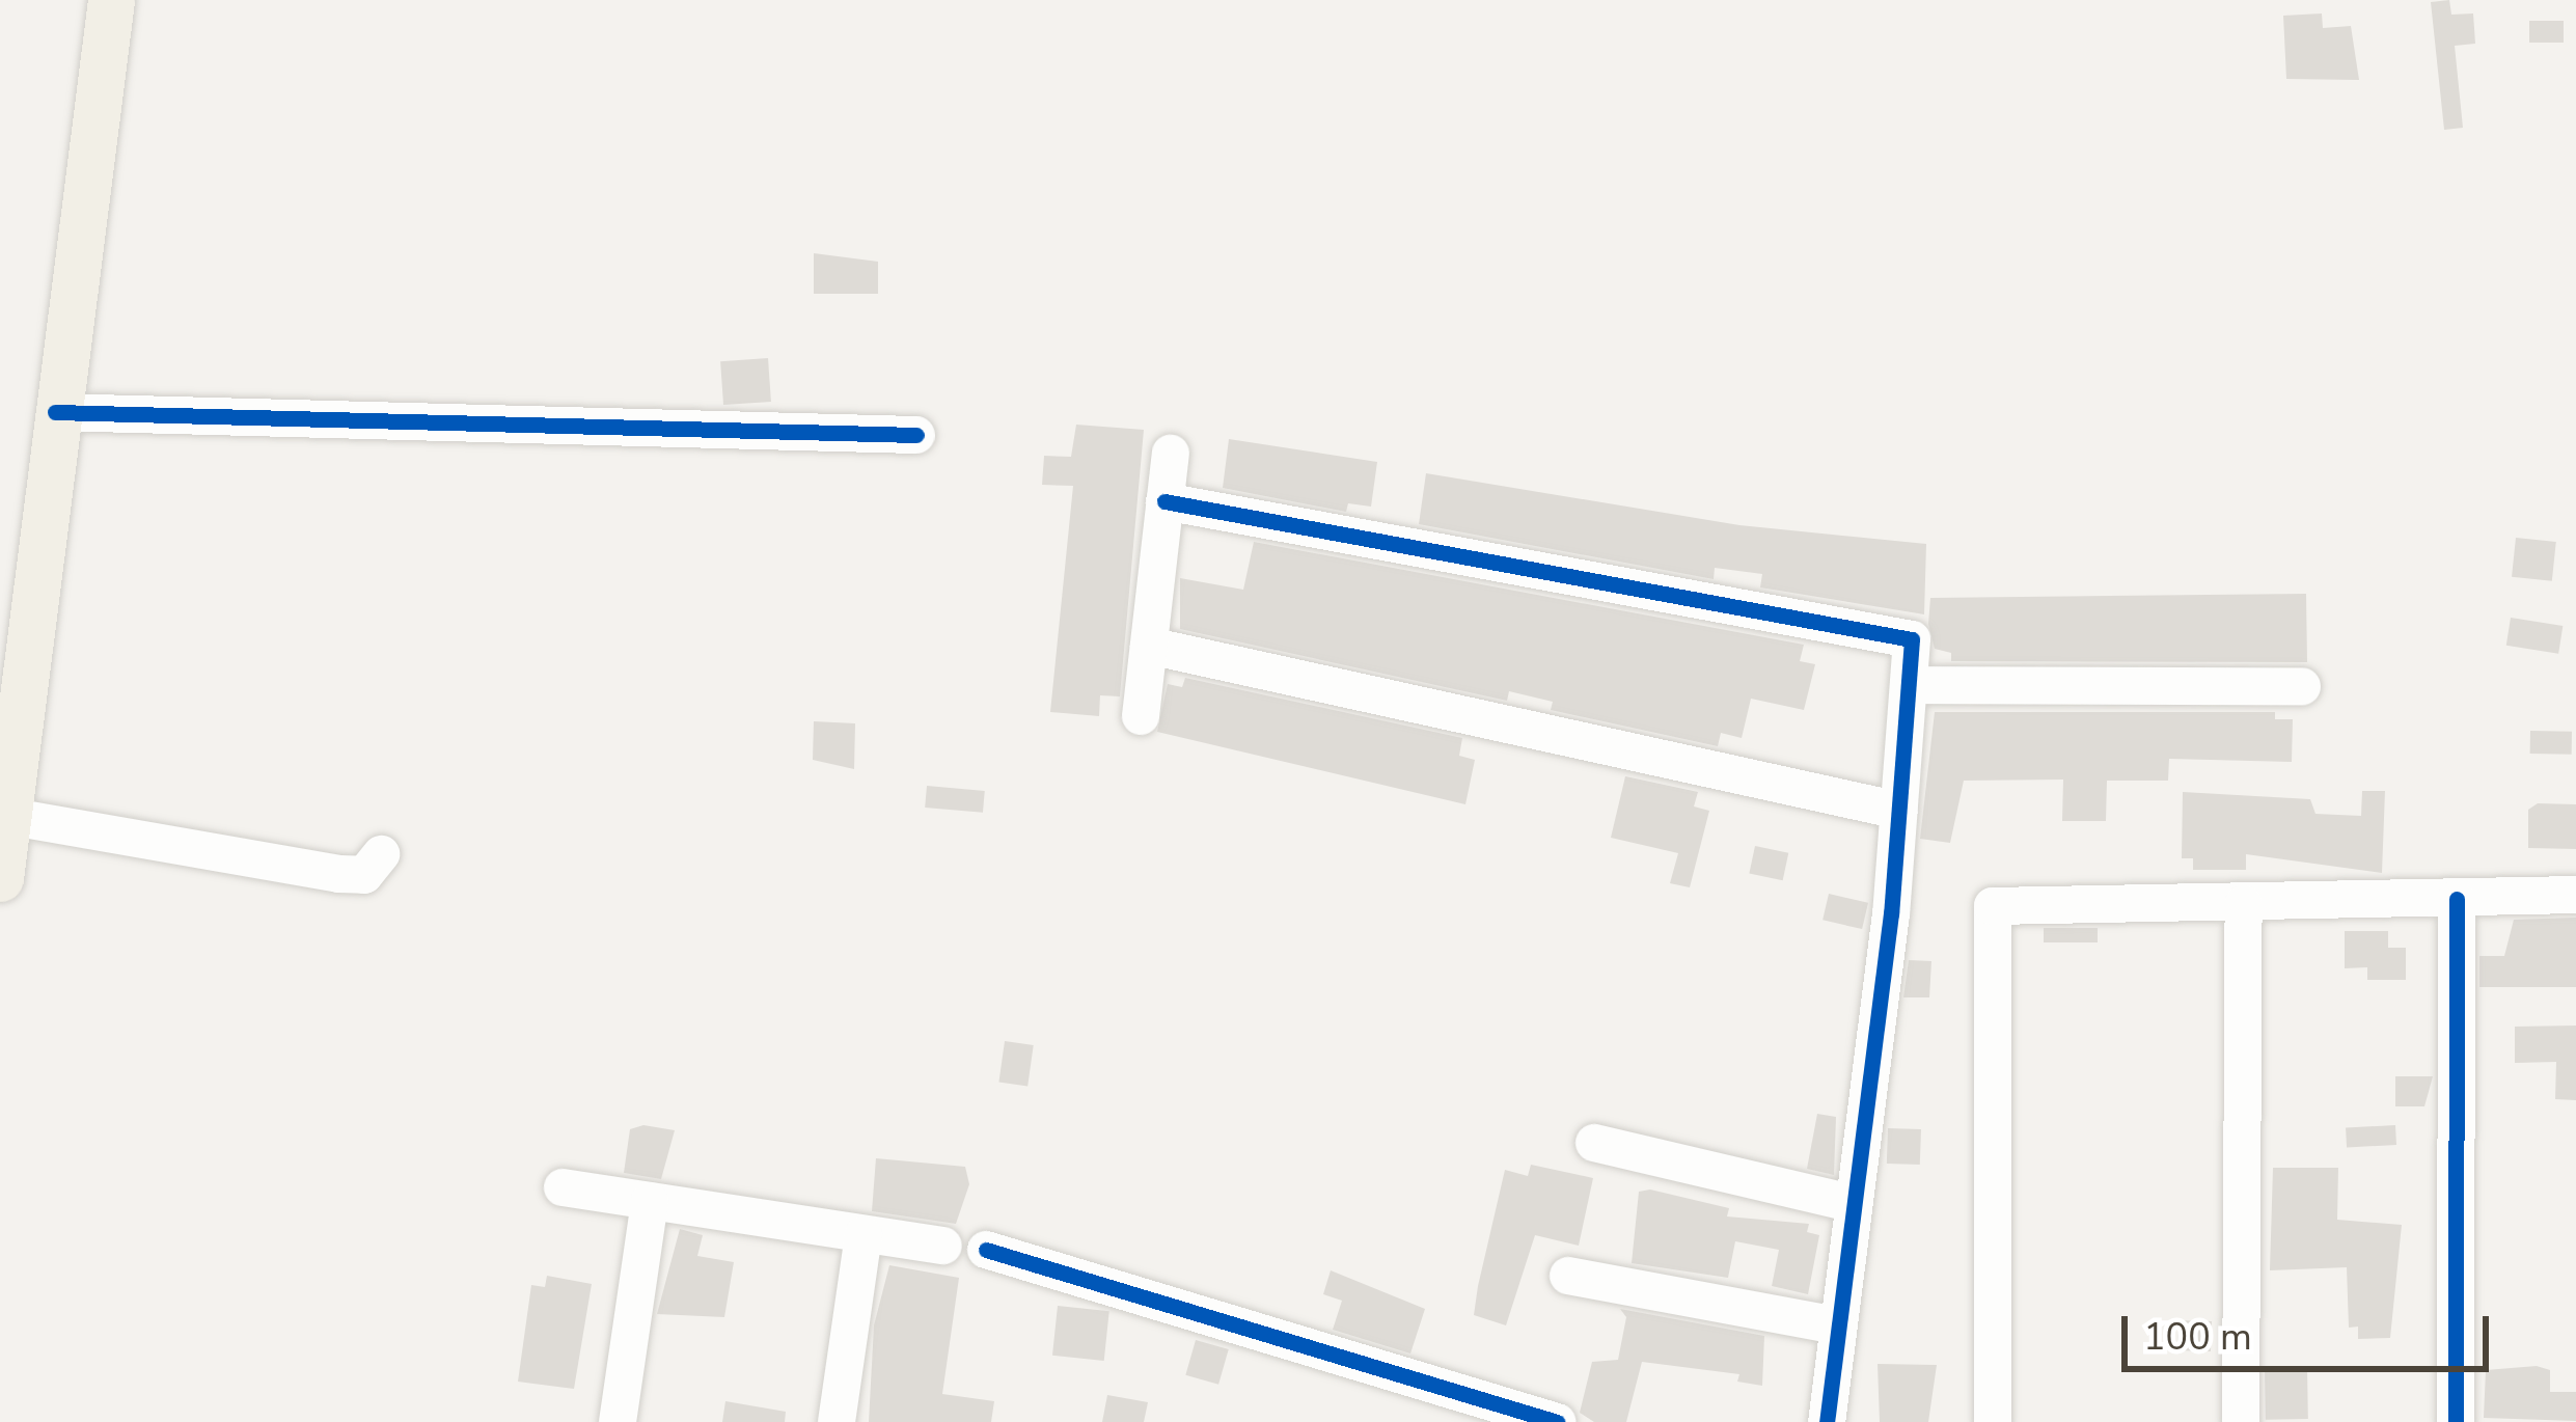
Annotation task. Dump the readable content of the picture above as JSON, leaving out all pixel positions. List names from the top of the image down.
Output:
{
  "scale_bar": "100 m"
}
